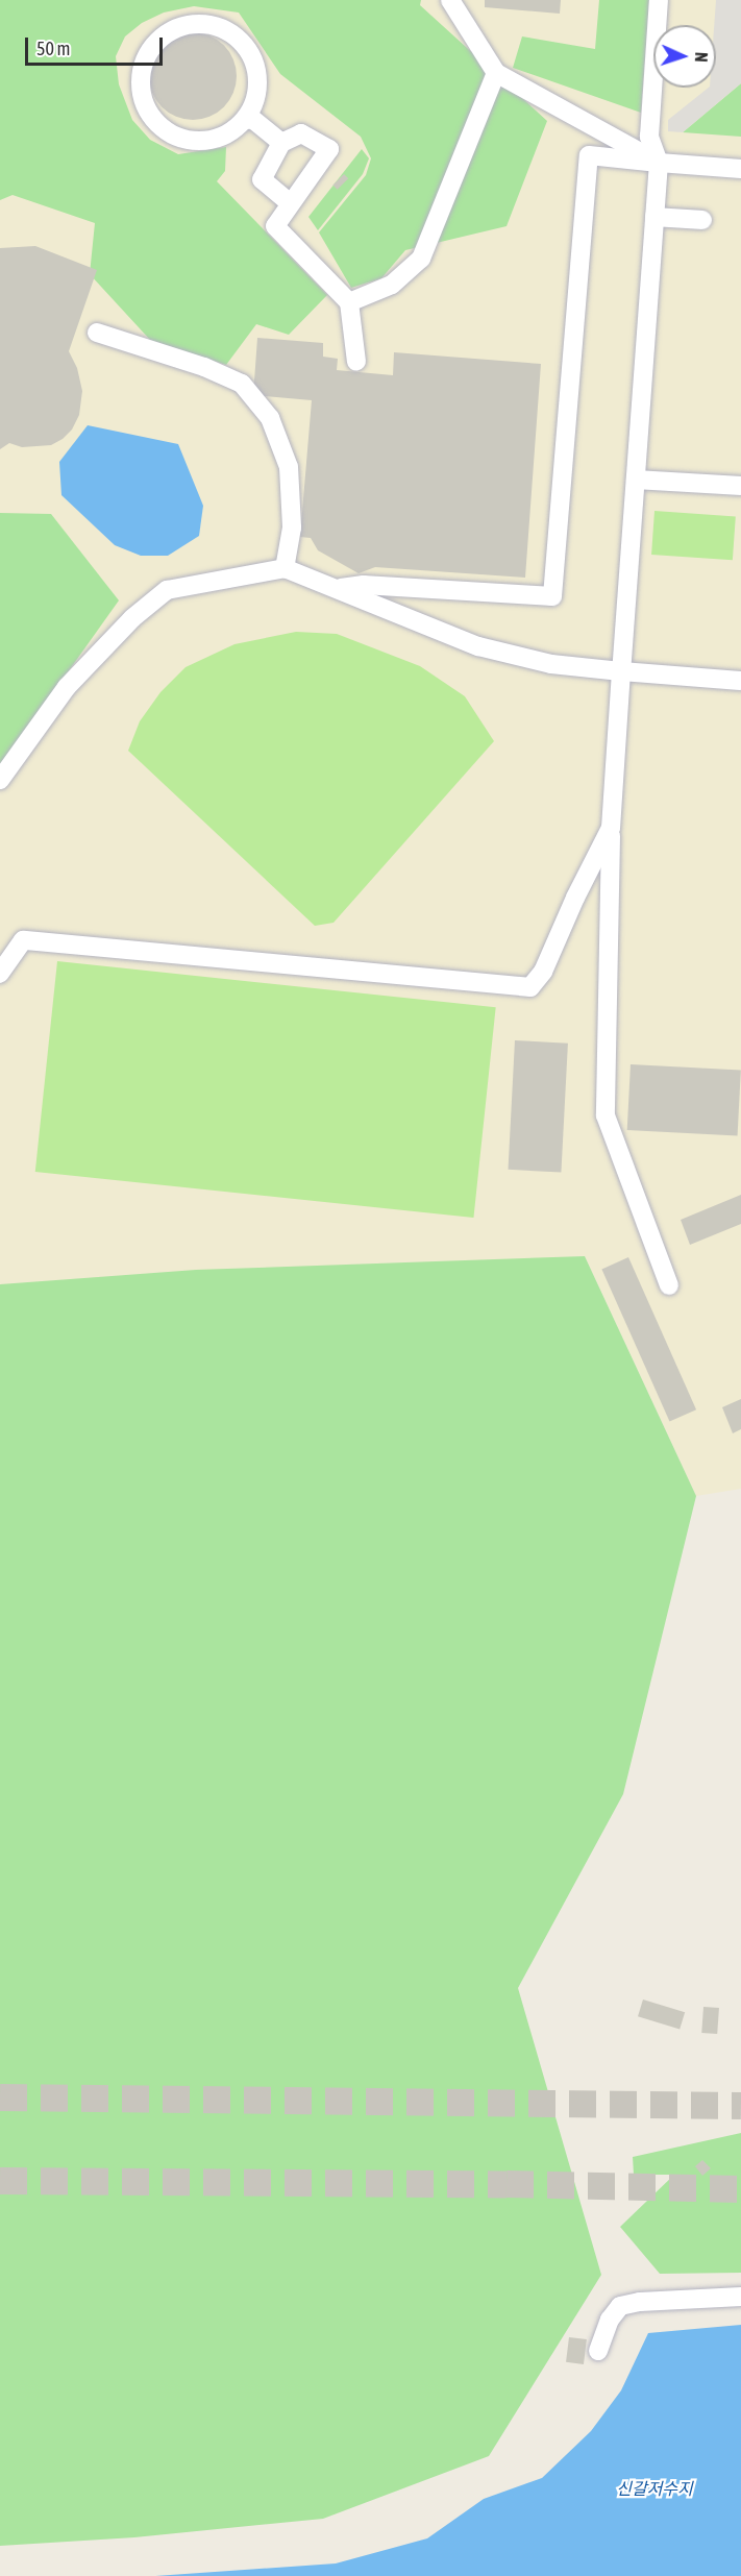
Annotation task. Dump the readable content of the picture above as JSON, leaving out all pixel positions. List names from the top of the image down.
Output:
{
  "water": ["신갈저수지"],
  "scale_bar": "50 m",
  "north": "right"
}
